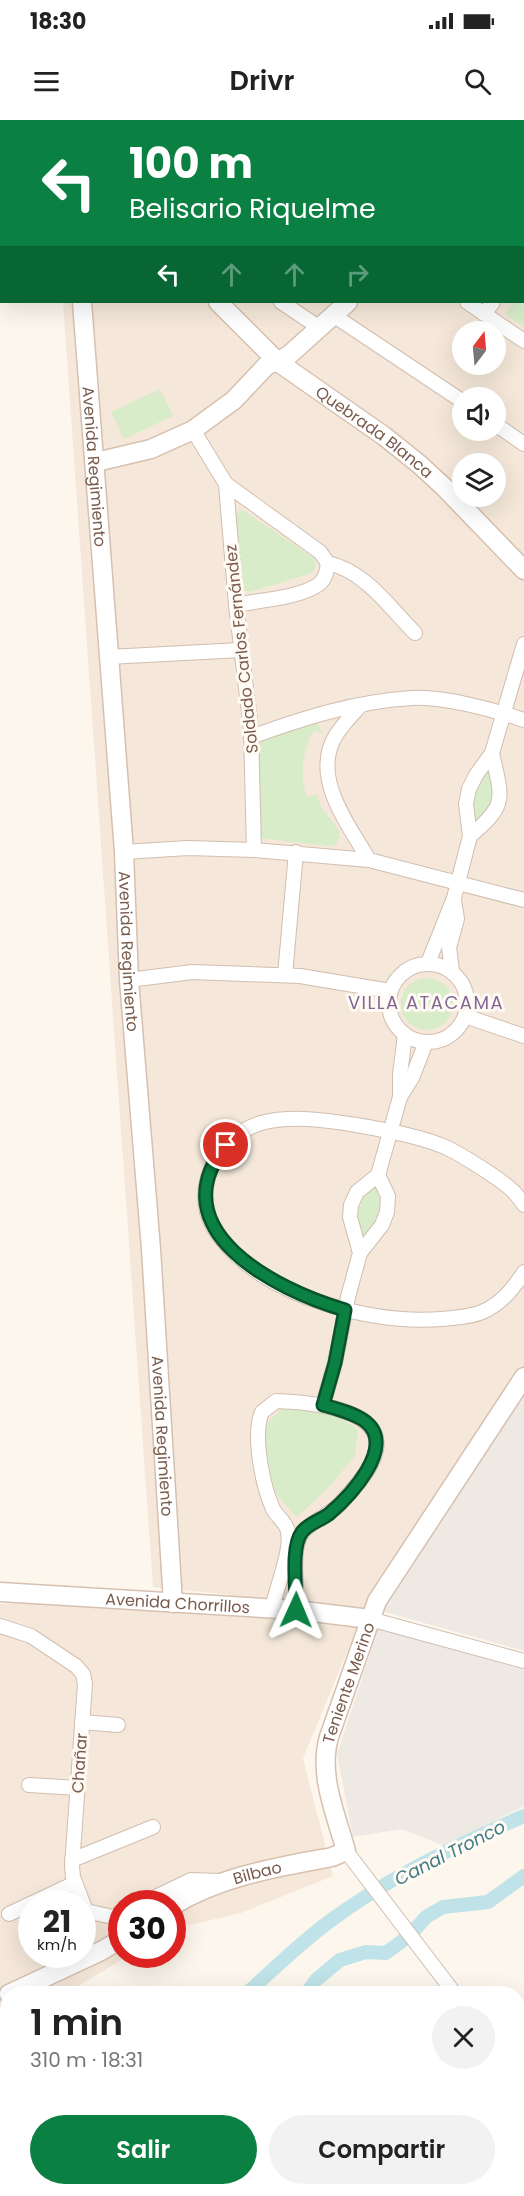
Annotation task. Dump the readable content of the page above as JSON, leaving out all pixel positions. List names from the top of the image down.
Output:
{
  "streets": {
    "street": [
      "Quebrada Blanca",
      "Avenida Regimiento",
      "Soldado Carlos Fernández",
      "Avenida Chorrillos",
      "Teniente Merino",
      "Chañar",
      "Bilbao"
    ]
  },
  "crossings": [
    ["Avenida Regimiento", "Avenida Chorrillos"],
    ["Avenida Chorrillos", "Teniente Merino"],
    ["Teniente Merino", "Bilbao"]
  ],
  "districts": ["VILLA ATACAMA"],
  "water": ["Canal Tronco"],
  "north": "top",
  "page": {
    "status": "18:30",
    "header": "Drivr",
    "turn": ["100 m", "Belisario Riquelme"],
    "speed": "21 km/h",
    "limit": "30",
    "heading": ["1 min", "310 m · 18:31"],
    "buttons": ["Salir", "Compartir"]
  }
}
